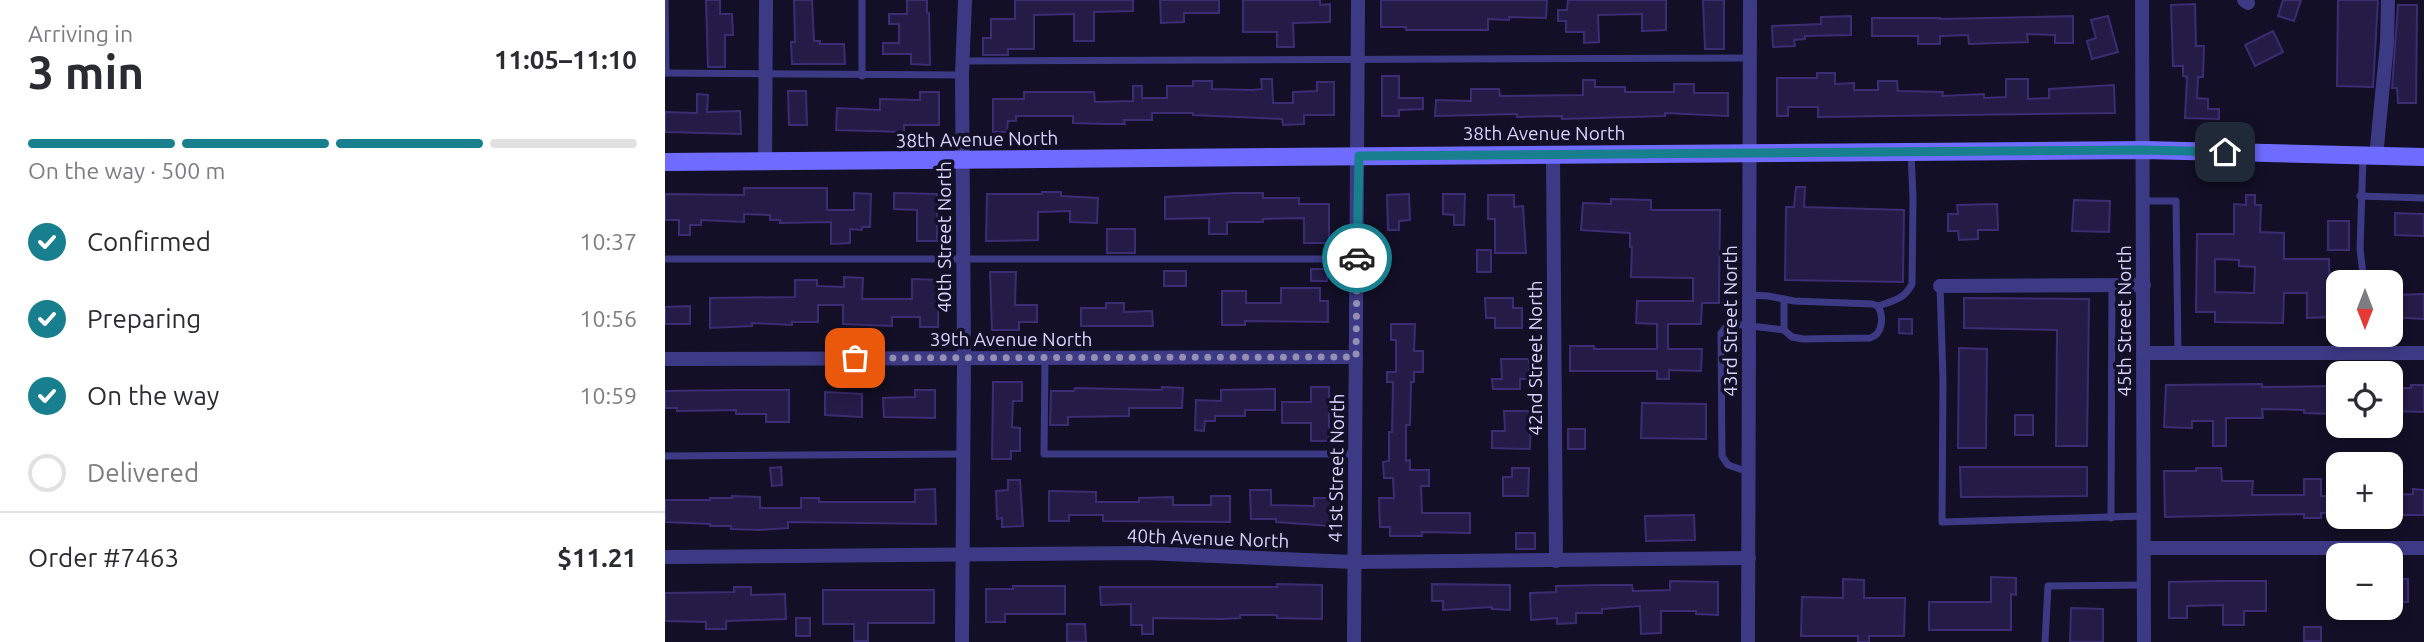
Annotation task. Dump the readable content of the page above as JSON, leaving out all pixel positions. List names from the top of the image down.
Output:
{
  "streets": {
    "main road": ["38th Avenue North"],
    "street": [
      "40th Street North",
      "43rd Street North",
      "45th Street North",
      "39th Avenue North",
      "42nd Street North",
      "41st Street North",
      "40th Avenue North"
    ]
  },
  "crossings": [
    ["38th Avenue North", "40th Street North"],
    ["38th Avenue North", "43rd Street North"],
    ["38th Avenue North", "45th Street North"],
    ["38th Avenue North", "42nd Street North"],
    ["38th Avenue North", "41st Street North"],
    ["40th Street North", "39th Avenue North"],
    ["40th Street North", "40th Avenue North"],
    ["43rd Street North", "40th Avenue North"],
    ["39th Avenue North", "41st Street North"],
    ["42nd Street North", "40th Avenue North"],
    ["41st Street North", "40th Avenue North"]
  ],
  "north": "bottom",
  "page": {
    "heading": ["3 min", "Arriving in", "11:05–11:10"],
    "panel": ["Order #7463", "$11.21"],
    "bar": "On the way · 500 m",
    "list": [
      ["Confirmed", "10:37"],
      ["Preparing", "10:56"],
      ["On the way", "10:59"],
      "Delivered"
    ],
    "map_buttons": ["+", "−"]
  }
}
